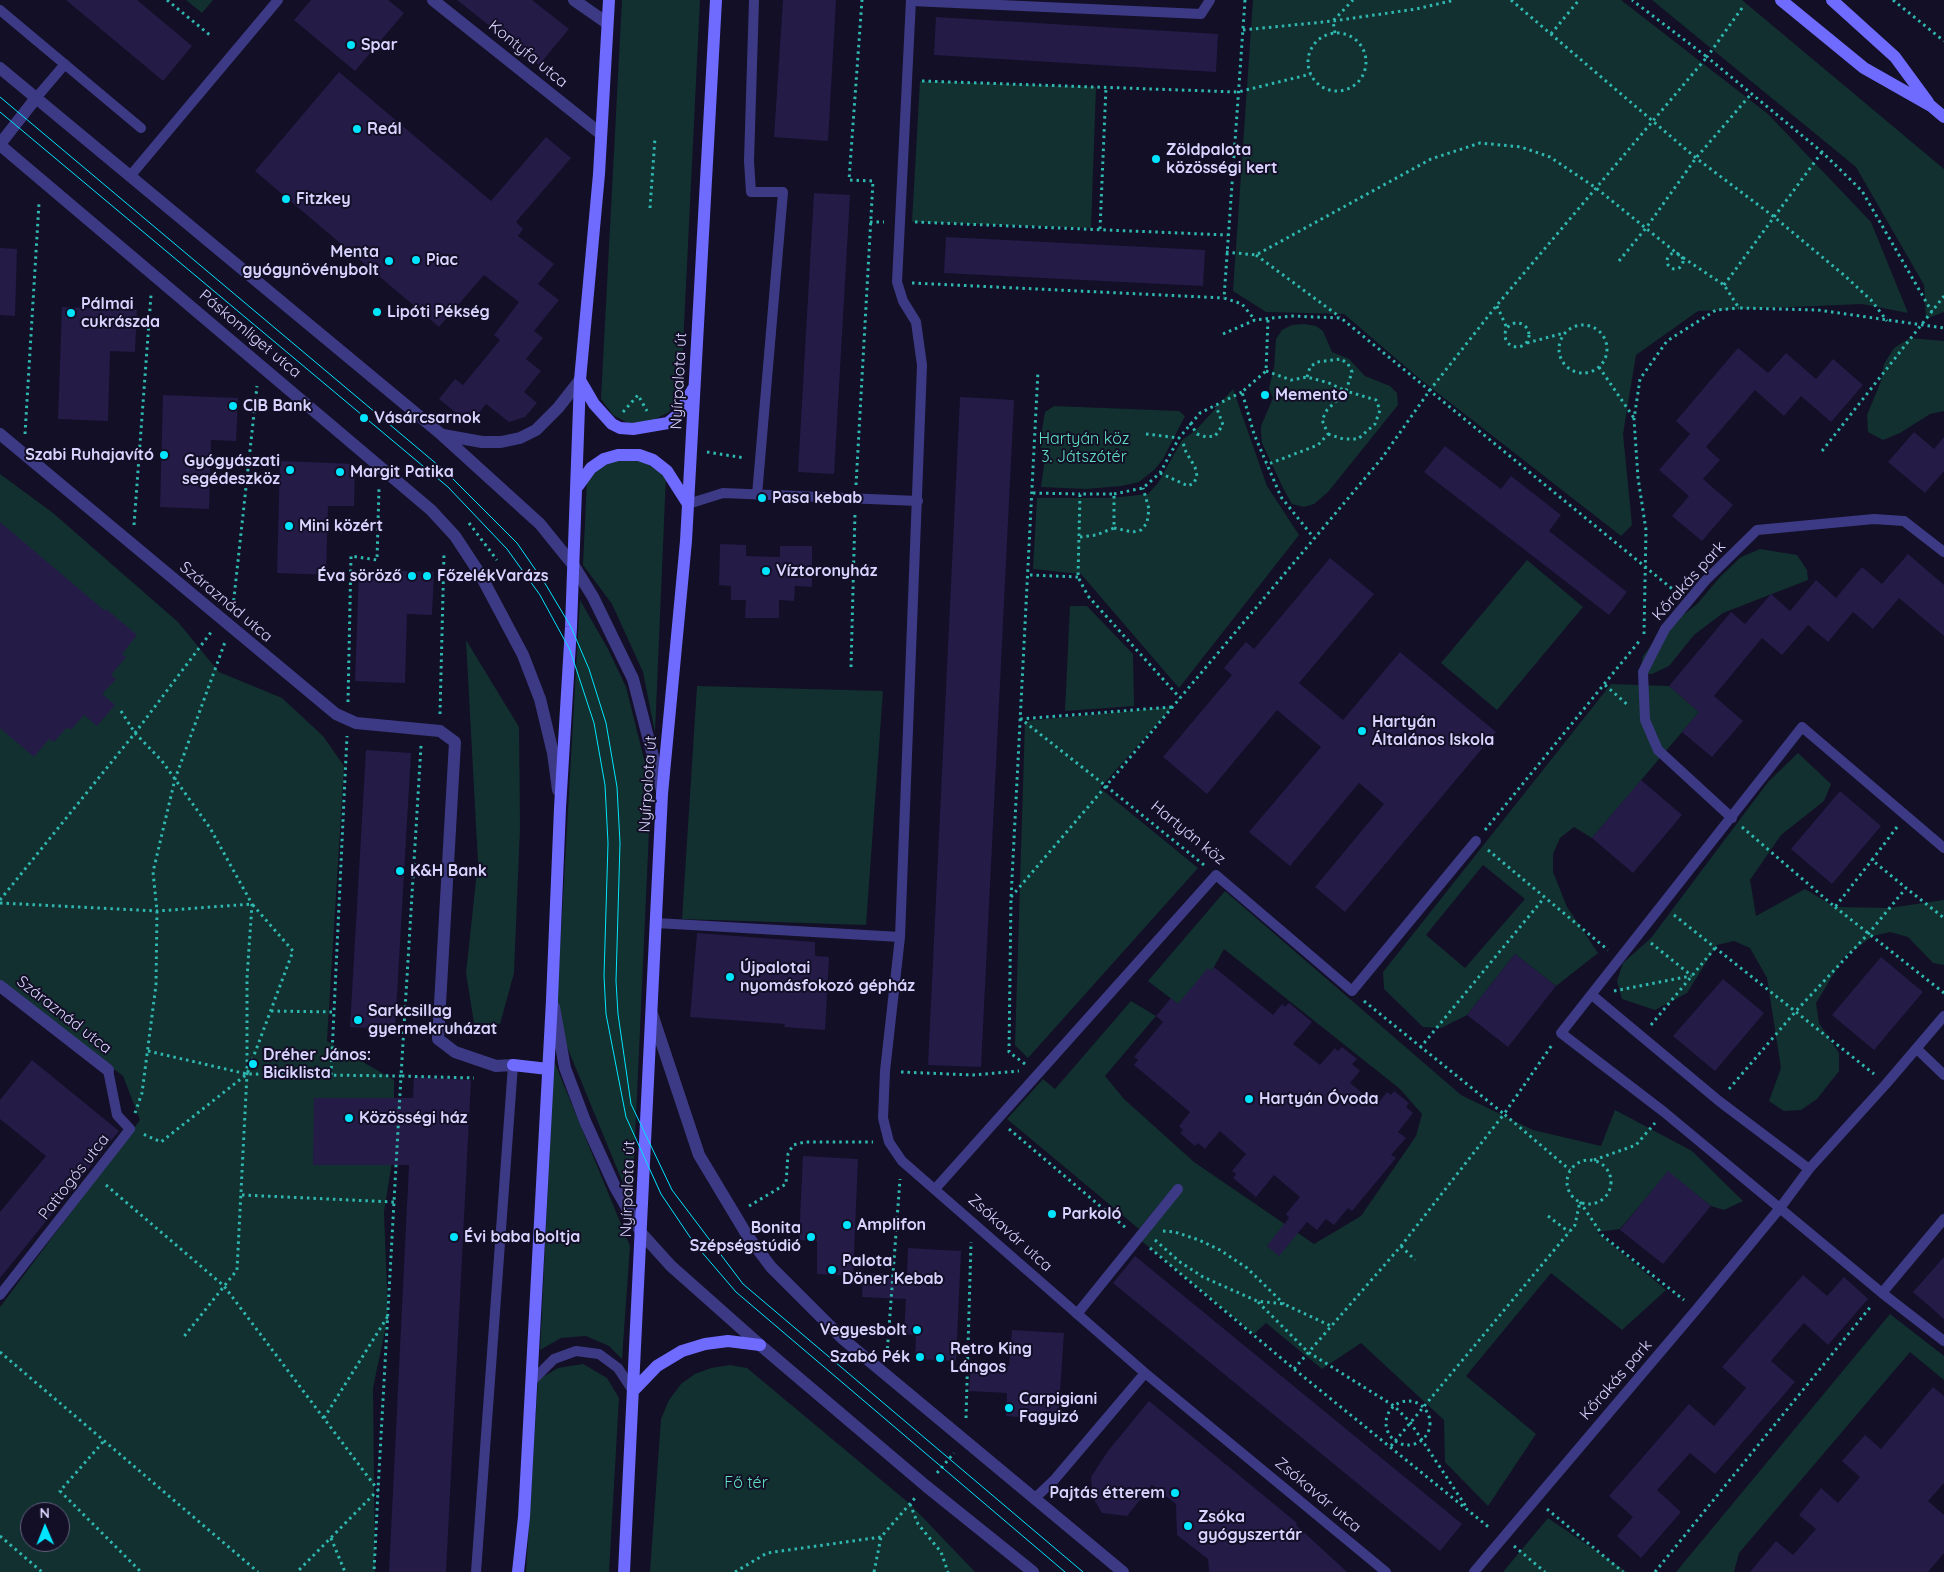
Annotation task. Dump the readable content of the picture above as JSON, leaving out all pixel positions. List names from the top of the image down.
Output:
{
  "streets": {
    "main road": ["Nyírpalota út"],
    "street": ["Kontyfa utca", "Páskomliget utca", "Száraznád utca"],
    "lane": [
      "Kőrakás park",
      "Hartyán köz",
      "Pattogós utca",
      "Zsókavár utca"
    ]
  },
  "crossings": [
    ["Száraznád utca", "Pattogós utca"]
  ],
  "parks": ["Hartyán köz 3. Játszótér", "Fő tér"],
  "places": [
    "Spar",
    "Reál",
    "Zöldpalota közösségi kert",
    "Fitzkey",
    "Piac",
    "Menta gyógynövénybolt",
    "Lipóti Pékség",
    "Pálmai cukrászda",
    "Memento",
    "CIB Bank",
    "Vásárcsarnok",
    "Szabi Ruhajavító",
    "Gyógyászati segédeszköz",
    "Margit Patika",
    "Pasa kebab",
    "Mini közért",
    "Víztoronyház",
    "Éva söröző",
    "FőzelékVarázs",
    "Hartyán Általános Iskola",
    "K&H Bank",
    "Újpalotai nyomásfokozó gépház",
    "Sarkcsillag gyermekruházat",
    "Dréher János: Biciklista",
    "Hartyán Óvoda",
    "Közösségi ház",
    "Parkoló",
    "Amplifon",
    "Évi baba boltja",
    "Bonita Szépségstúdió",
    "Palota Döner Kebab",
    "Vegyesbolt",
    "Szabó Pék",
    "Retro King Lángos",
    "Carpigiani Fagyizó",
    "Pajtás étterem",
    "Zsóka gyógyszertár"
  ],
  "north": "top"
}
